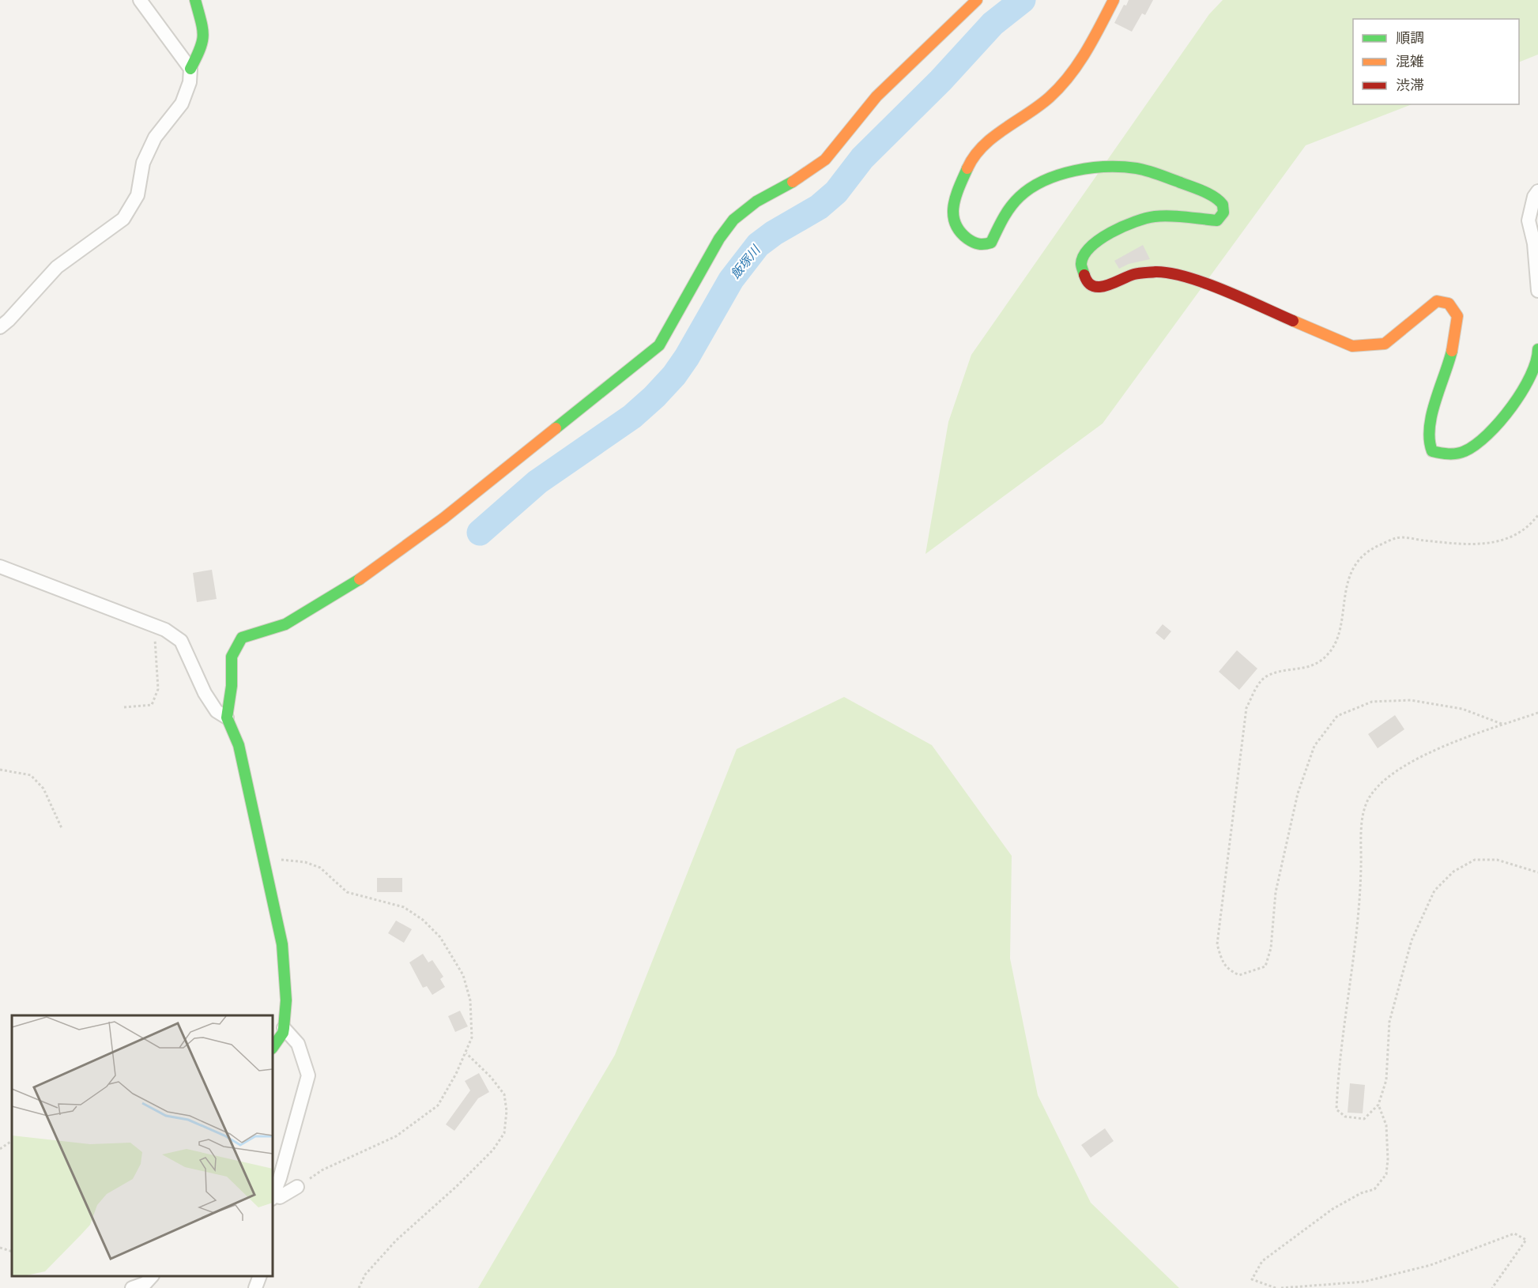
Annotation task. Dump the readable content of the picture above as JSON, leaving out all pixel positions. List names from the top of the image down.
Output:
{
  "water": ["飯塚川"],
  "legend": ["順調", "混雑", "渋滞"]
}
